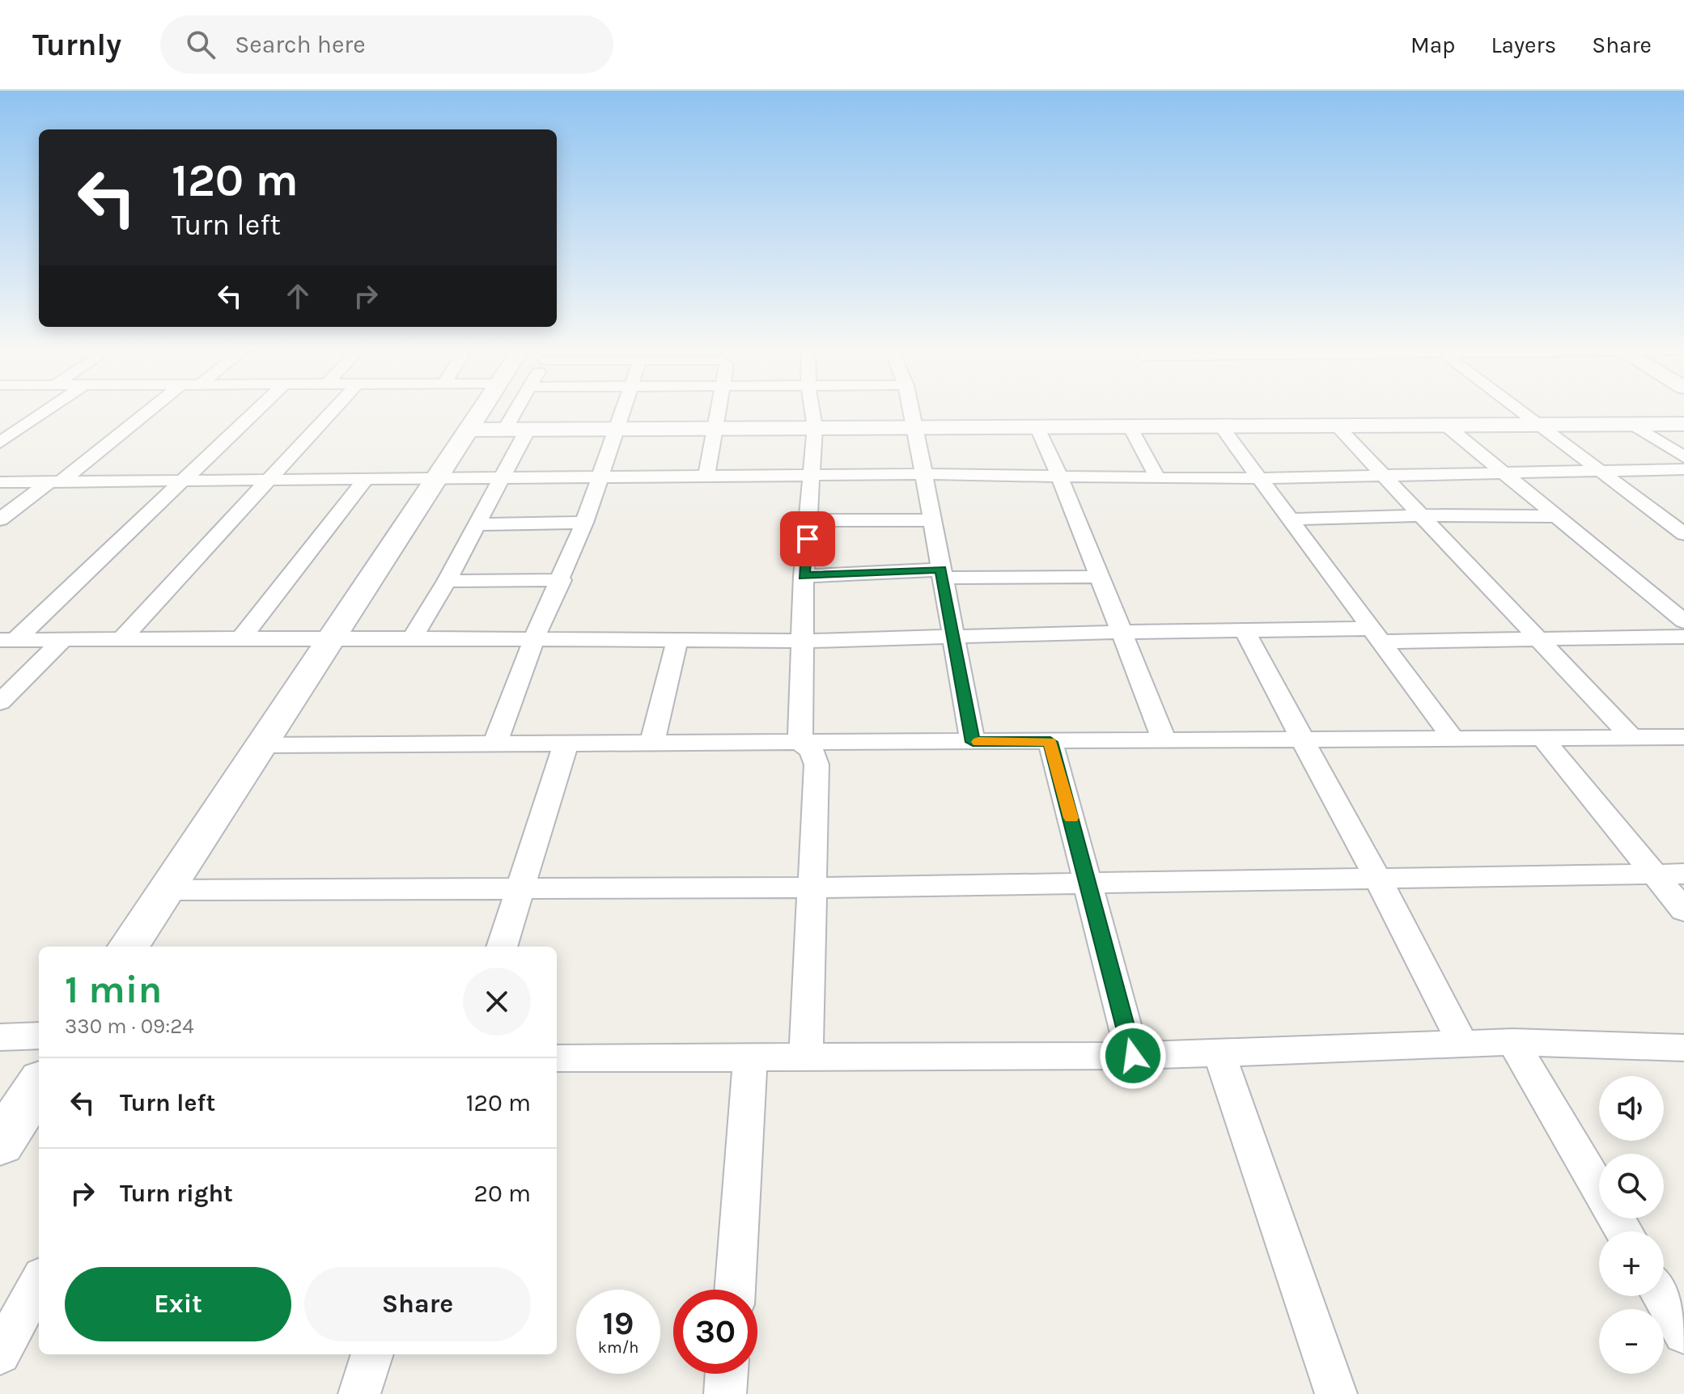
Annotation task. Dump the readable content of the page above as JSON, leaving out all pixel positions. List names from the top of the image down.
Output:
{
  "page": {
    "header": "Turnly",
    "search": "Search here",
    "nav": ["Map", "Layers", "Share"],
    "turn": ["120 m", "Turn left"],
    "heading": ["1 min", "330 m · 09:24"],
    "list": [
      {
        "name": "Turn left",
        "value": "120 m"
      },
      {
        "name": "Turn right",
        "value": "20 m"
      }
    ],
    "map_buttons": ["+", "−"],
    "buttons": ["Exit", "Share"],
    "speed": "19 km/h",
    "limit": "30"
  }
}
